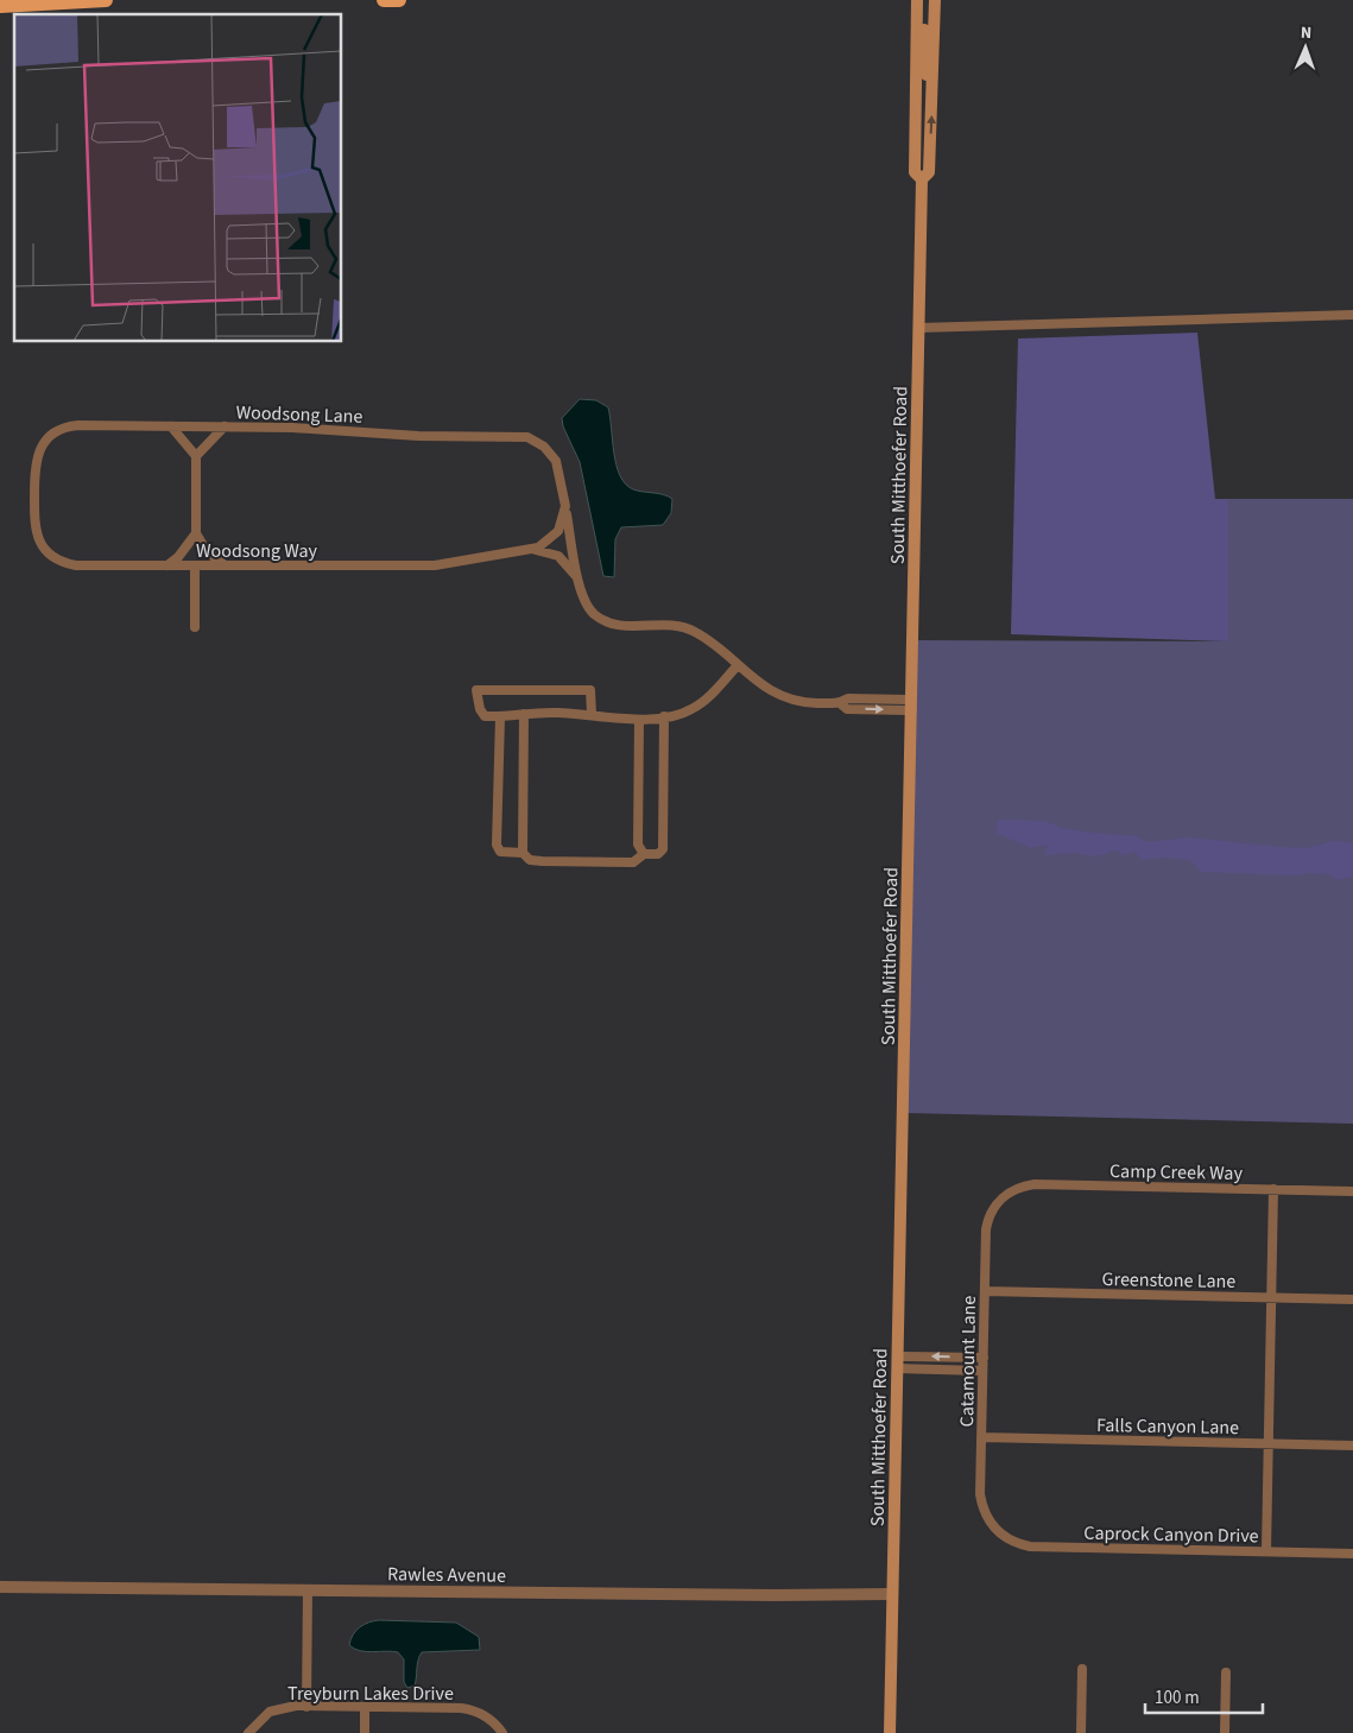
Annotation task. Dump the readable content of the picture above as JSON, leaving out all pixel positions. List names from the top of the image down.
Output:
{
  "streets": {
    "main road": ["South Mitthoefer Road"],
    "street": [
      "Woodsong Lane",
      "Woodsong Way",
      "Camp Creek Way",
      "Greenstone Lane",
      "Catamount Lane",
      "Falls Canyon Lane",
      "Caprock Canyon Drive",
      "Rawles Avenue",
      "Treyburn Lakes Drive"
    ]
  },
  "crossings": [
    ["Woodsong Lane", "Woodsong Way"],
    ["South Mitthoefer Road", "Woodsong Way"],
    ["South Mitthoefer Road", "Rawles Avenue"],
    ["Camp Creek Way", "Catamount Lane"],
    ["Greenstone Lane", "Catamount Lane"],
    ["Catamount Lane", "Falls Canyon Lane"],
    ["Catamount Lane", "Caprock Canyon Drive"]
  ],
  "scale_bar": "100 m",
  "north": "top"
}
